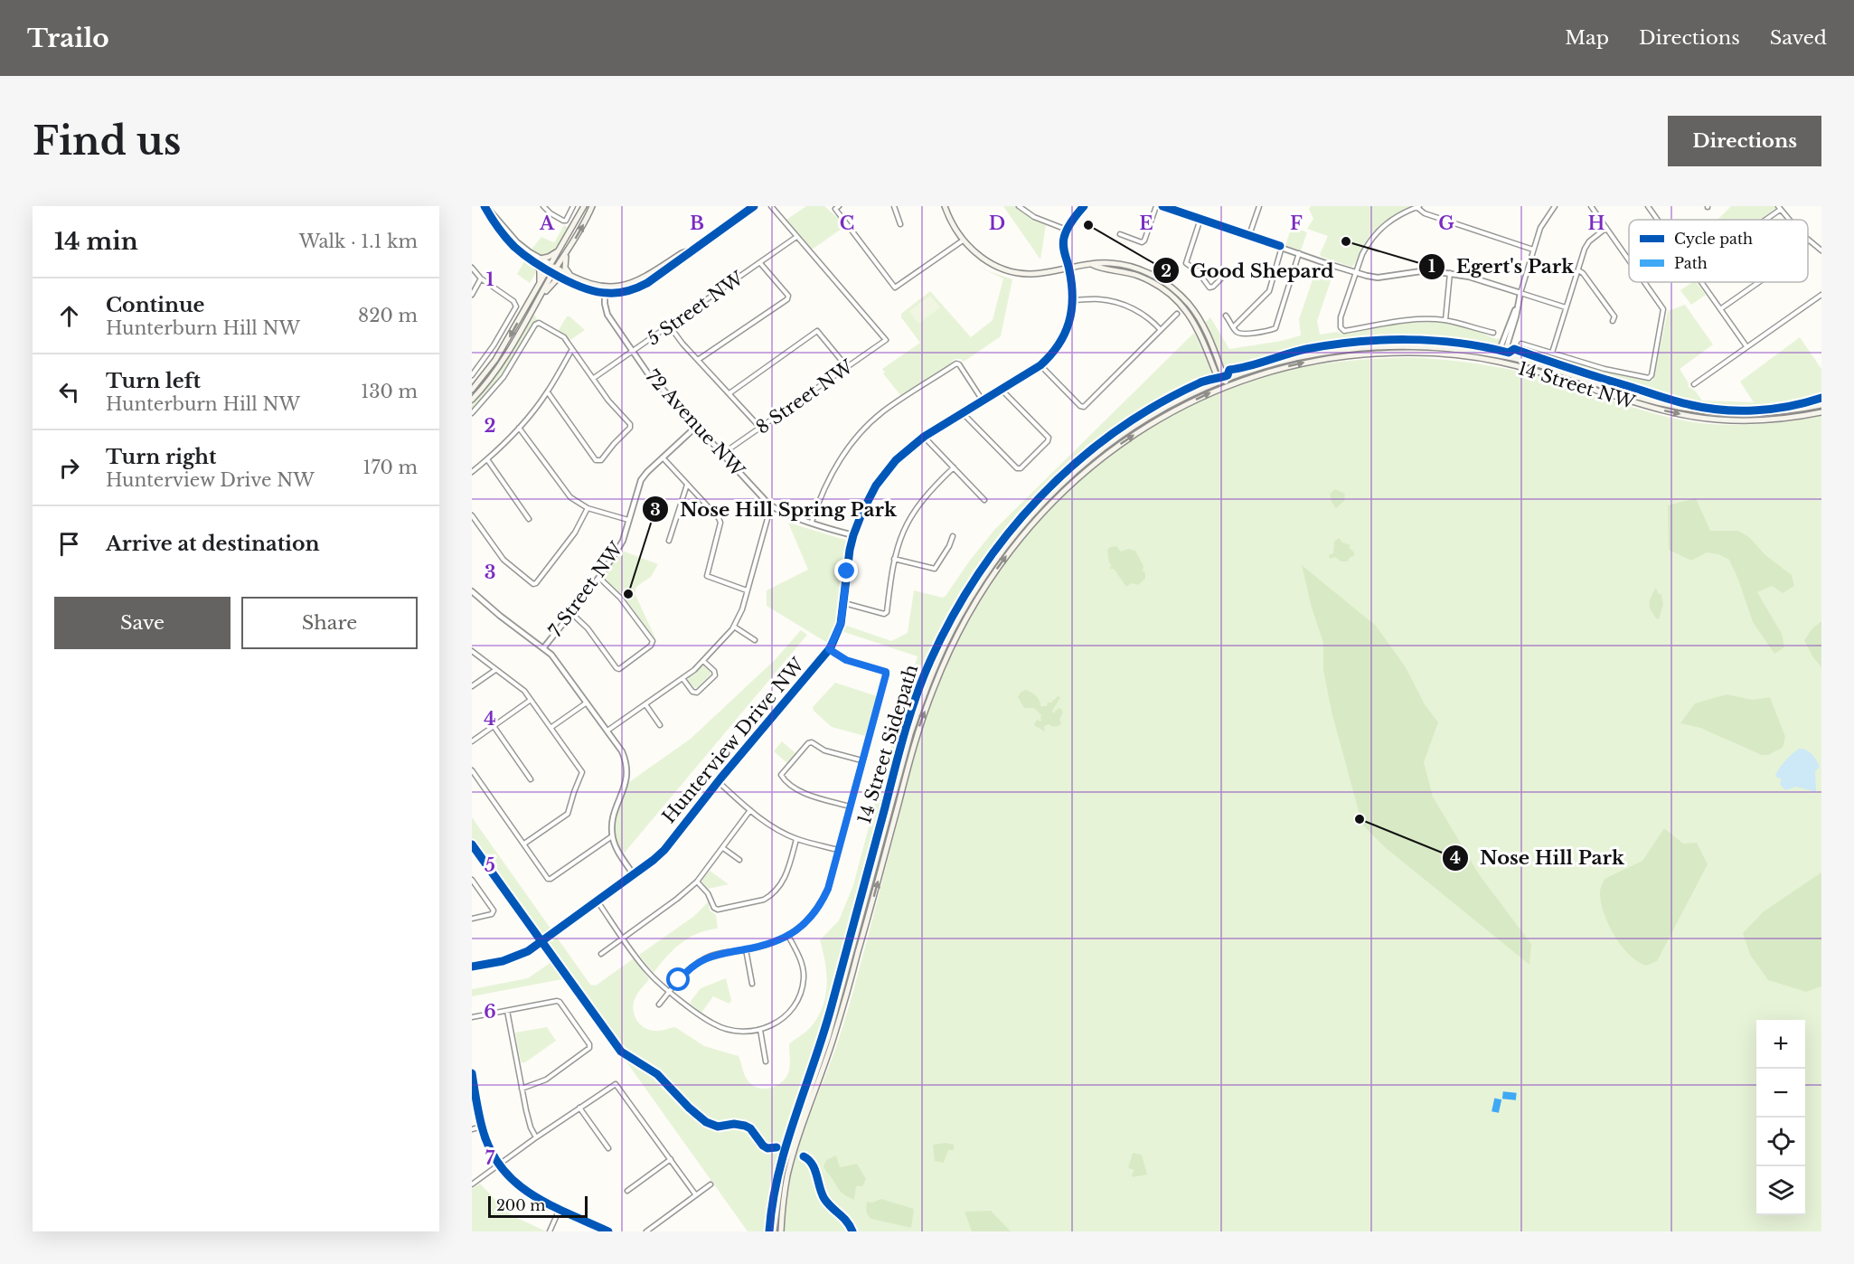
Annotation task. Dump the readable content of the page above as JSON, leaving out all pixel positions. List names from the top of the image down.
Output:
{
  "streets": {
    "main road": ["14 Street NW"],
    "street": [
      "5 Street NW",
      "8 Street NW",
      "72 Avenue NW",
      "7 Street NW",
      "Hunterview Drive NW"
    ],
    "cycle path": ["14 Street Sidepath"]
  },
  "crossings": [
    ["5 Street NW", "8 Street NW"],
    ["5 Street NW", "72 Avenue NW"],
    ["8 Street NW", "72 Avenue NW"],
    ["72 Avenue NW", "7 Street NW"],
    ["72 Avenue NW", "Hunterview Drive NW"]
  ],
  "one_way": ["14 Street NW"],
  "places": [
    "Good Shepard",
    "Egert's Park",
    "Nose Hill Spring Park",
    "Nose Hill Park"
  ],
  "legend": ["Cycle path", "Path"],
  "scale_bar": "200 m",
  "page": {
    "header": "Trailo",
    "nav": ["Map", "Directions", "Saved"],
    "buttons": [
      "Directions",
      ["Save", "Share"]
    ],
    "title": "Find us",
    "heading": ["14 min", "Walk · 1.1 km"],
    "list": [
      ["Continue", "Hunterburn Hill NW", "820 m"],
      ["Turn left", "Hunterburn Hill NW", "130 m"],
      ["Turn right", "Hunterview Drive NW", "170 m"],
      "Arrive at destination"
    ],
    "map_buttons": ["+", "−"],
    "scale": "200 m"
  },
  "grid": {
    "columns": [
      "A",
      "B",
      "C",
      "D",
      "E",
      "F",
      "G",
      "H"
    ],
    "rows": [
      "1",
      "2",
      "3",
      "4",
      "5",
      "6",
      "7"
    ]
  }
}
